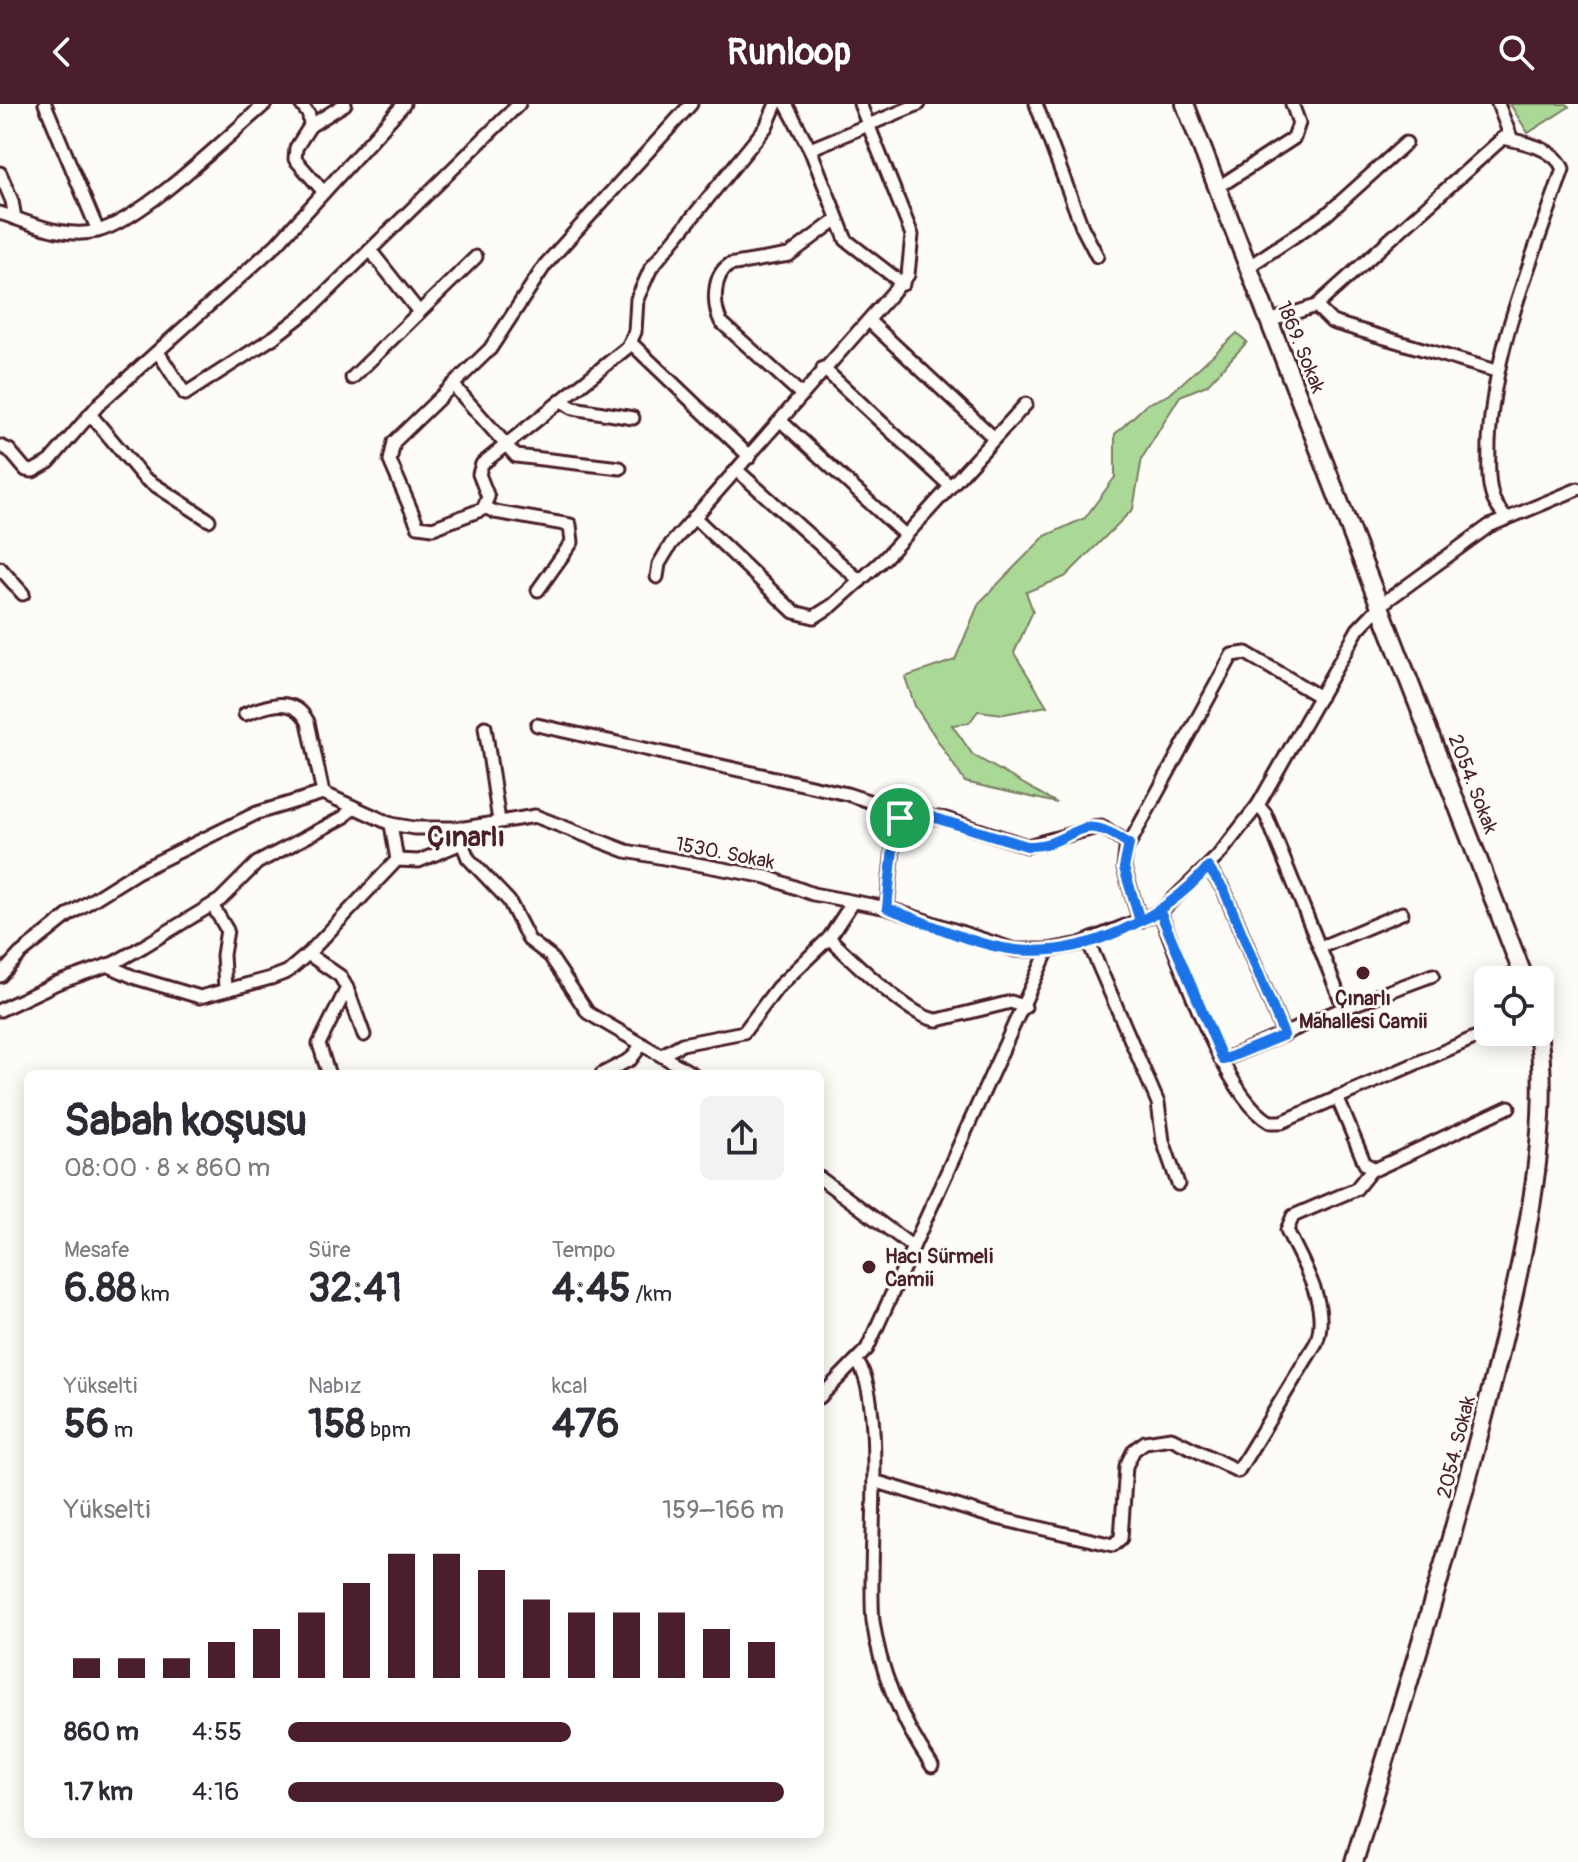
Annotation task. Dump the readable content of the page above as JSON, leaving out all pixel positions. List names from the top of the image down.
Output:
{
  "streets": {
    "main road": ["1869. Sokak", "2054. Sokak"],
    "street": ["1530. Sokak"]
  },
  "crossings": [
    ["1869. Sokak", "2054. Sokak"],
    ["1869. Sokak", "1530. Sokak"],
    ["2054. Sokak", "1530. Sokak"]
  ],
  "districts": ["Çınarlı"],
  "places": ["Çınarlı Mahallesi Camii", "Hacı Sürmeli Camii"],
  "page": {
    "header": "Runloop",
    "heading": ["Sabah koşusu", "08:00 · 8 × 860 m"],
    "stats": [
      ["Mesafe", "6.88 km"],
      ["Süre", "32:41"],
      ["Tempo", "4:45 /km"],
      ["Yükselti", "56 m"],
      ["Nabız", "158 bpm"],
      ["kcal", "476"]
    ],
    "chart": ["Yükselti", "159–166 m"],
    "list": [
      {
        "name": "860 m",
        "note": "4:55"
      },
      {
        "name": "1.7 km",
        "note": "4:16"
      }
    ]
  }
}
